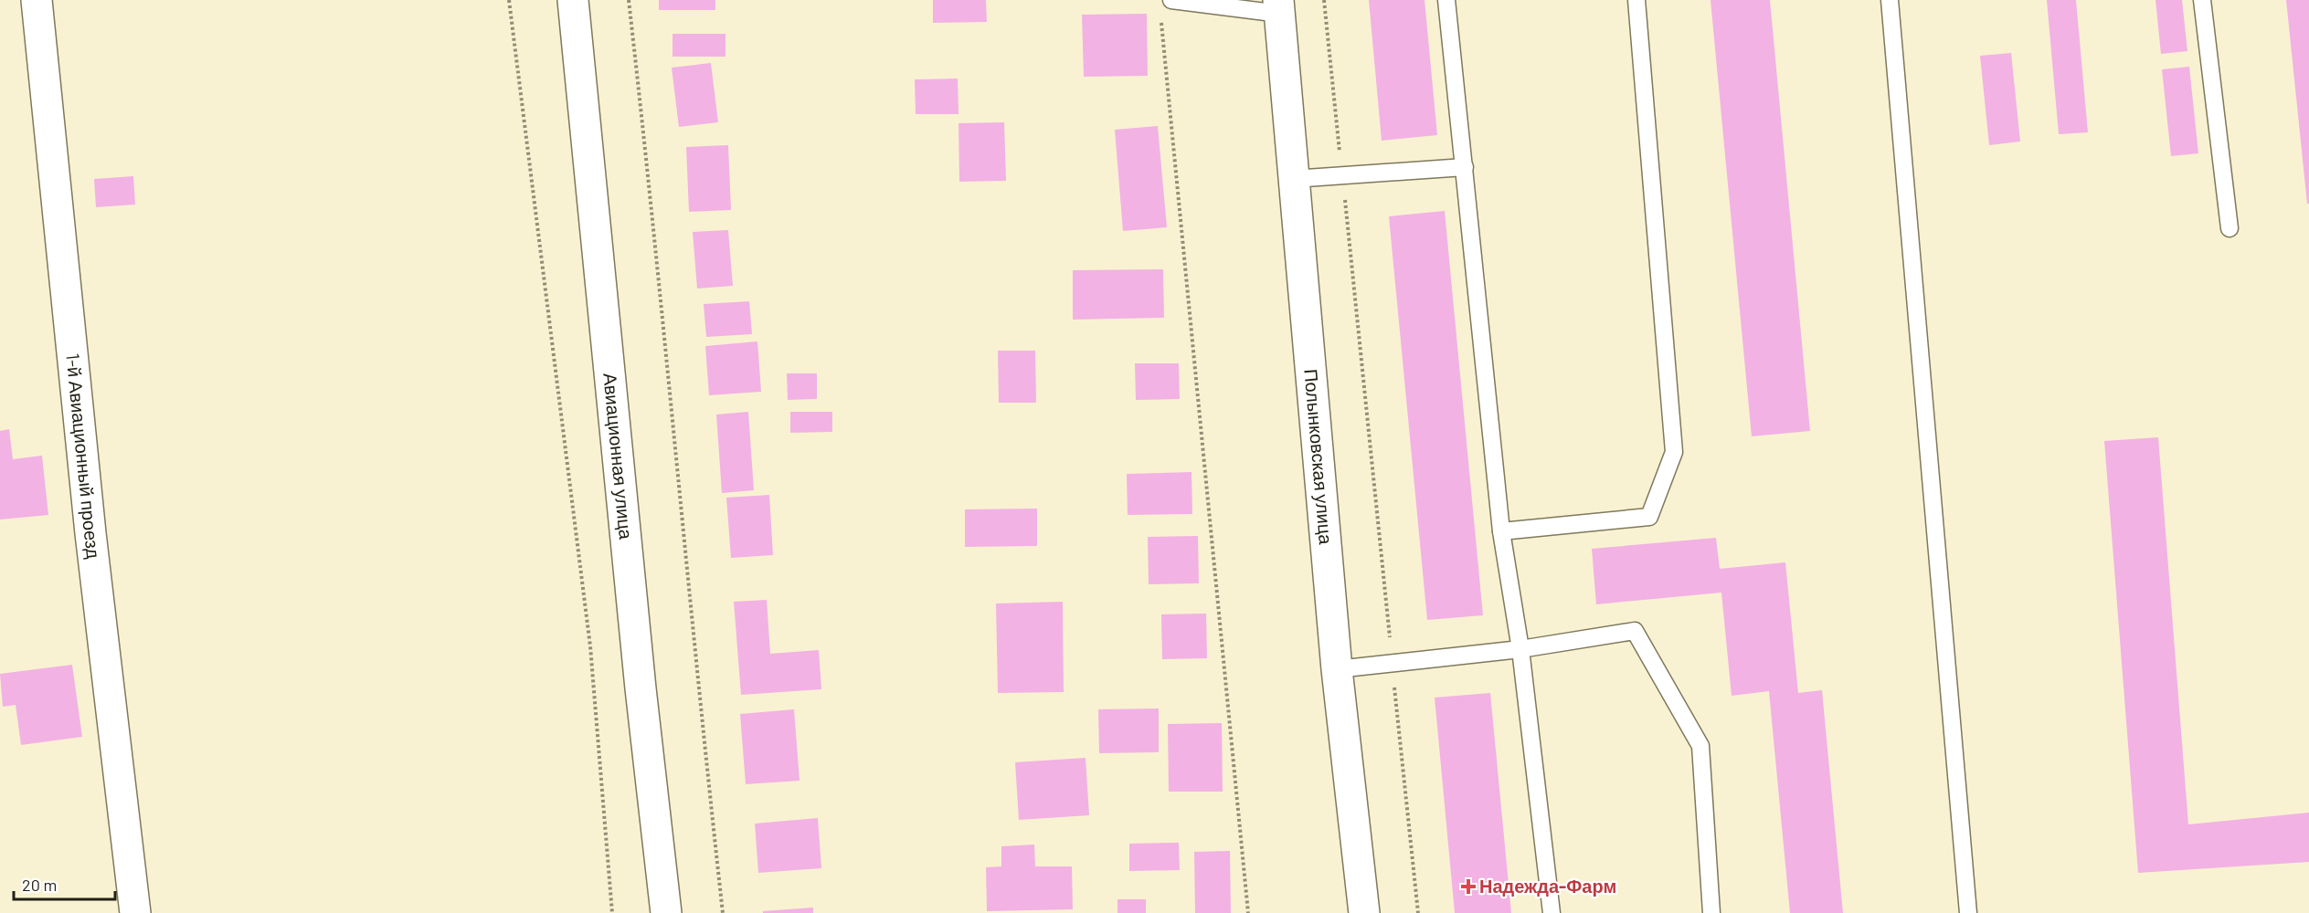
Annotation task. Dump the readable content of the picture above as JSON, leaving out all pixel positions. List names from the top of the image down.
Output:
{
  "streets": {
    "street": ["1-й Авиационный проезд", "Авиационная улица", "Полынковская улица"]
  },
  "places": {
    "health": ["Надежда-Фарм"]
  },
  "scale_bar": "20 m"
}
